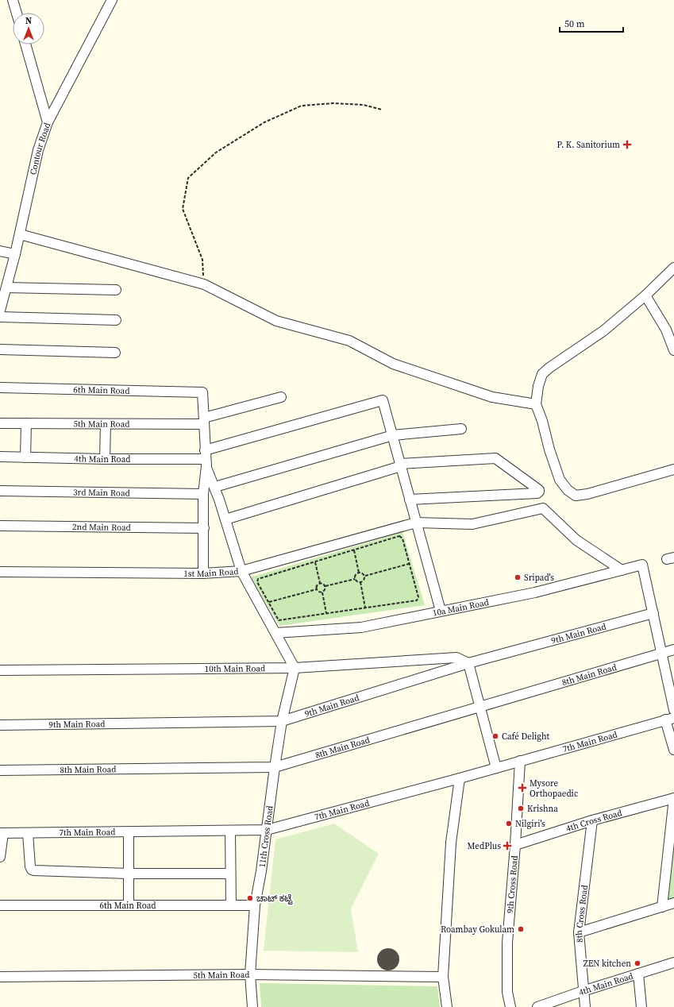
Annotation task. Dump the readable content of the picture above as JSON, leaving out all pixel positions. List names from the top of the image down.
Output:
{
  "streets": {
    "street": [
      "Contour Road",
      "6th Main Road",
      "5th Main Road",
      "4th Main Road",
      "3rd Main Road",
      "2nd Main Road",
      "1st Main Road",
      "10a Main Road",
      "9th Main Road",
      "10th Main Road",
      "8th Main Road",
      "7th Main Road",
      "4th Cross Road",
      "11th Cross Road",
      "9th Cross Road",
      "8th Cross Road"
    ]
  },
  "crossings": [
    ["6th Main Road", "5th Main Road"],
    ["6th Main Road", "11th Cross Road"],
    ["5th Main Road", "11th Cross Road"],
    ["4th Main Road", "8th Cross Road"],
    ["1st Main Road", "10a Main Road"],
    ["10a Main Road", "9th Main Road"],
    ["9th Main Road", "10th Main Road"],
    ["9th Main Road", "11th Cross Road"],
    ["10th Main Road", "11th Cross Road"],
    ["8th Main Road", "11th Cross Road"],
    ["7th Main Road", "11th Cross Road"],
    ["7th Main Road", "9th Cross Road"],
    ["4th Cross Road", "9th Cross Road"],
    ["4th Cross Road", "8th Cross Road"]
  ],
  "places": {
    "health": ["P. K. Sanitorium", "Mysore Orthopaedic", "MedPlus"],
    "other": [
      "Sripad's",
      "Café Delight",
      "Krishna",
      "Nilgiri's",
      "ಚಾಟ್ ಕಟ್ಟೆ",
      "Roambay Gokulam",
      "ZEN kitchen"
    ]
  },
  "scale_bar": "50 m",
  "north": "top"
}
